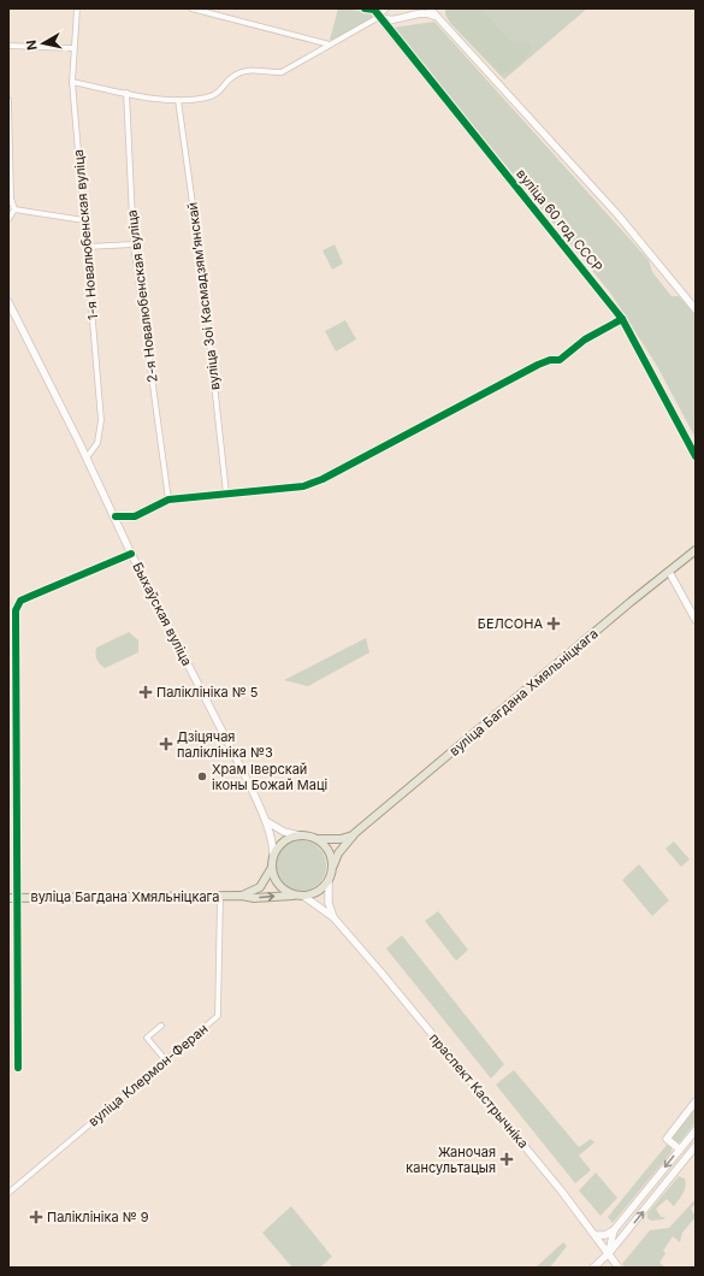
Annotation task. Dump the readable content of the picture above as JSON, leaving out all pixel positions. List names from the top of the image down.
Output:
{
  "streets": {
    "main road": [
      "вуліца 60 год СССР",
      "Быхаўская вуліца",
      "вуліца Багдана Хмяльніцкага",
      "праспект Кастрычніка"
    ],
    "street": [
      "1-я Новалюбенская вуліца",
      "2-я Новалюбенская вуліца",
      "вуліца Зоі Касмадзямʼянскай",
      "вуліца Клермон-Феран"
    ]
  },
  "crossings": [
    ["1-я Новалюбенская вуліца", "Быхаўская вуліца"],
    ["Быхаўская вуліца", "вуліца Багдана Хмяльніцкага"],
    ["Быхаўская вуліца", "праспект Кастрычніка"],
    ["вуліца Багдана Хмяльніцкага", "вуліца Клермон-Феран"],
    ["вуліца Багдана Хмяльніцкага", "праспект Кастрычніка"]
  ],
  "places": {
    "health": [
      "БЕЛСОНА",
      "Паліклініка № 5",
      "Дзіцячая паліклініка №3",
      "Жаночая кансультацыя",
      "Паліклініка № 9"
    ],
    "other": ["Храм Іверскай іконы Божай Маці"]
  },
  "north": "left"
}
